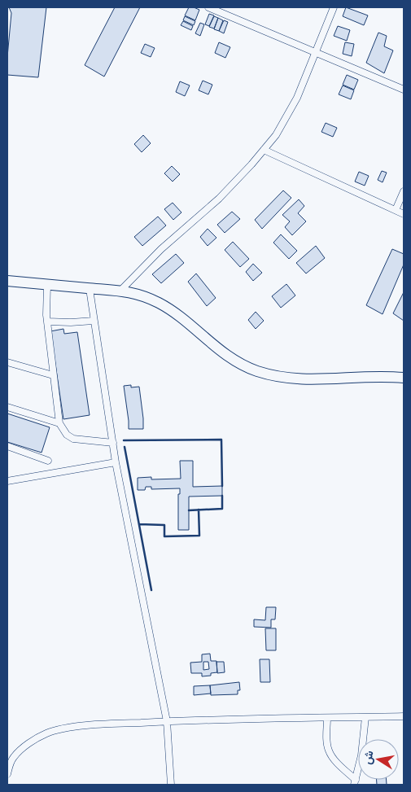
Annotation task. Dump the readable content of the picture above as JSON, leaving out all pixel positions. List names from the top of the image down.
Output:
{
  "north": "left"
}
